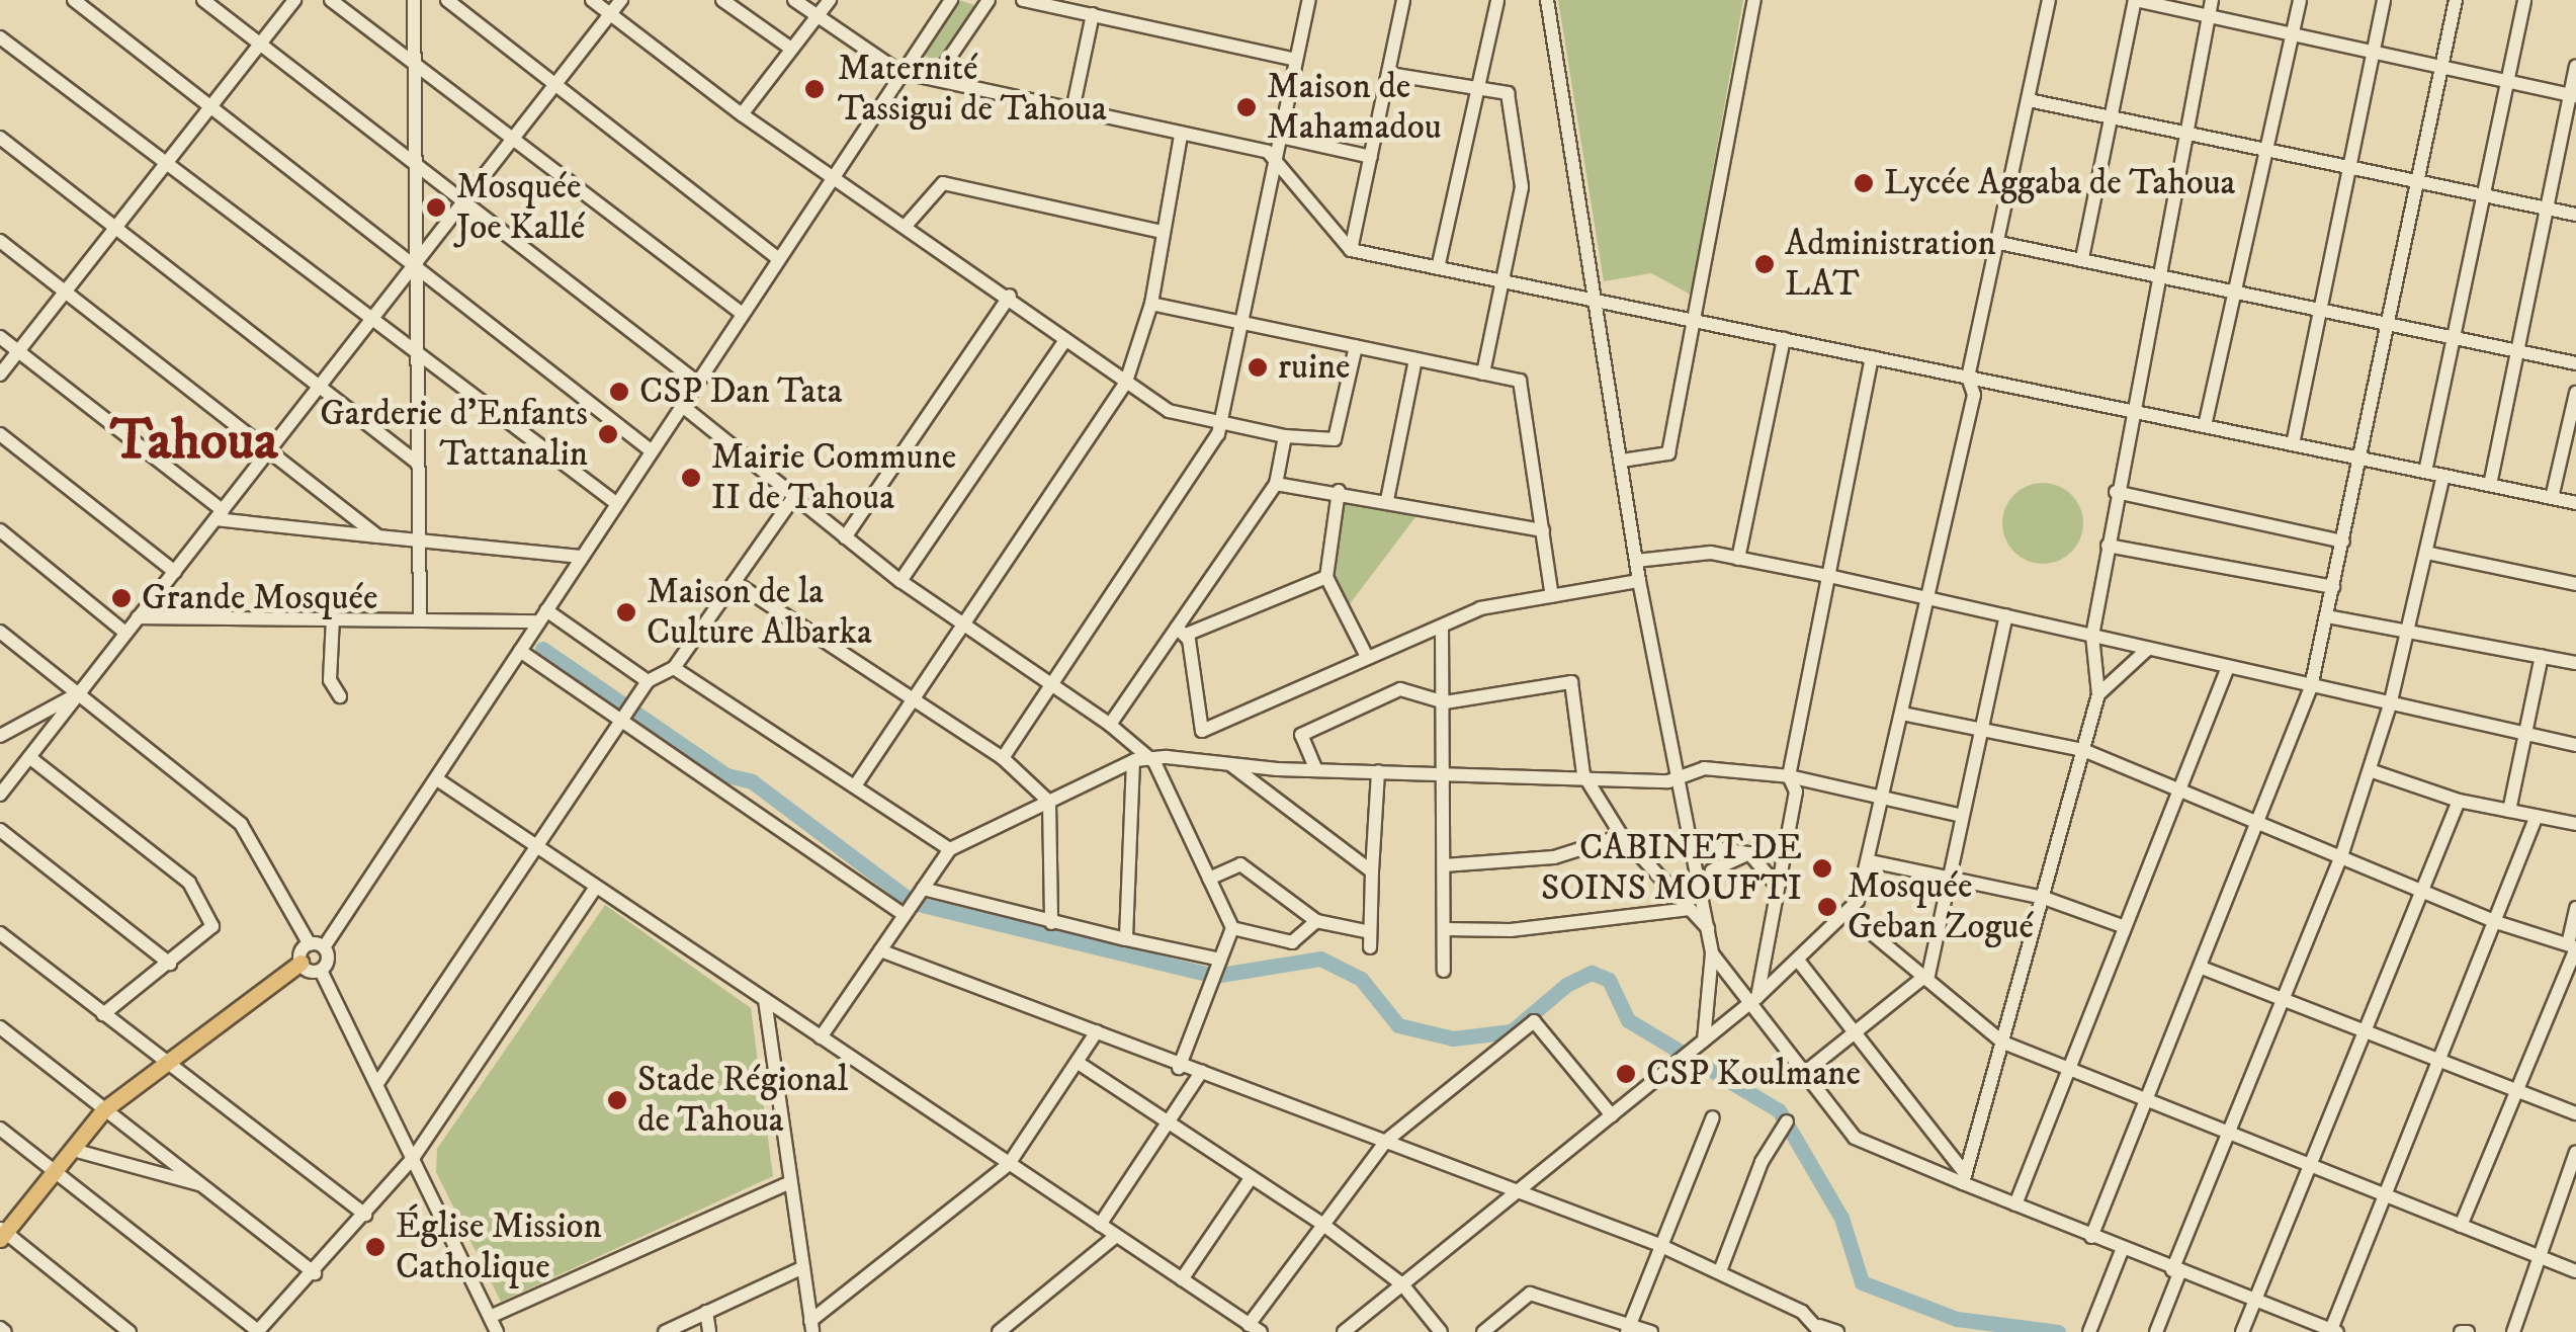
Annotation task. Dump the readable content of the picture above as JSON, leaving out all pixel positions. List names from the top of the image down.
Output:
{
  "districts": ["Tahoua"],
  "places": [
    "Maternité Tassigui de Tahoua",
    "Maison de Mahamadou",
    "Lycée Aggaba de Tahoua",
    "Mosquée Joe Kallé",
    "Administration LAT",
    "ruine",
    "CSP Dan Tata",
    "Garderie d’Enfants Tattanalin",
    "Mairie Commune II de Tahoua",
    "Grande Mosquée",
    "Maison de la Culture Albarka",
    "CABINET DE SOINS MOUFTI",
    "Mosquée Geban Zogué",
    "CSP Koulmane",
    "Stade Régional de Tahoua",
    "Église Mission Catholique"
  ]
}
